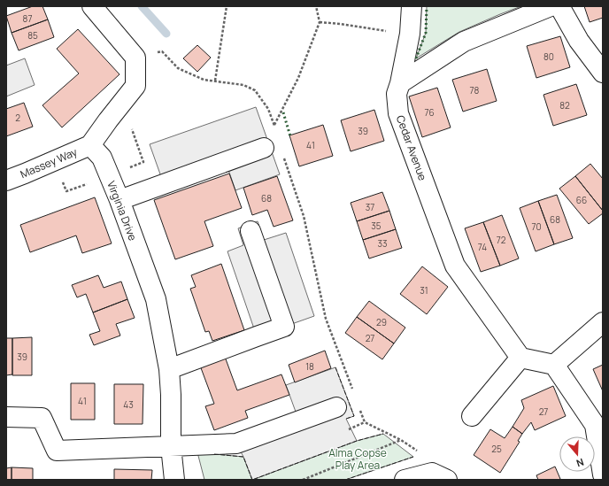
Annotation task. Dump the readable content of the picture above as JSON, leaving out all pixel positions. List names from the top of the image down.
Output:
{
  "streets": {
    "street": ["Cedar Avenue", "Massey Way", "Virginia Drive"]
  },
  "crossings": [
    ["Massey Way", "Virginia Drive"]
  ],
  "parks": ["Alma Copse Play Area"],
  "house_numbers": [
    "87",
    "85",
    "80",
    "78",
    "82",
    "76",
    "2",
    "39",
    "41",
    "68",
    "66",
    "37",
    "68",
    "35",
    "70",
    "72",
    "33",
    "74",
    "31",
    "29",
    "27",
    "39",
    "18",
    "41",
    "43",
    "27",
    "25"
  ],
  "north": "bottom"
}
